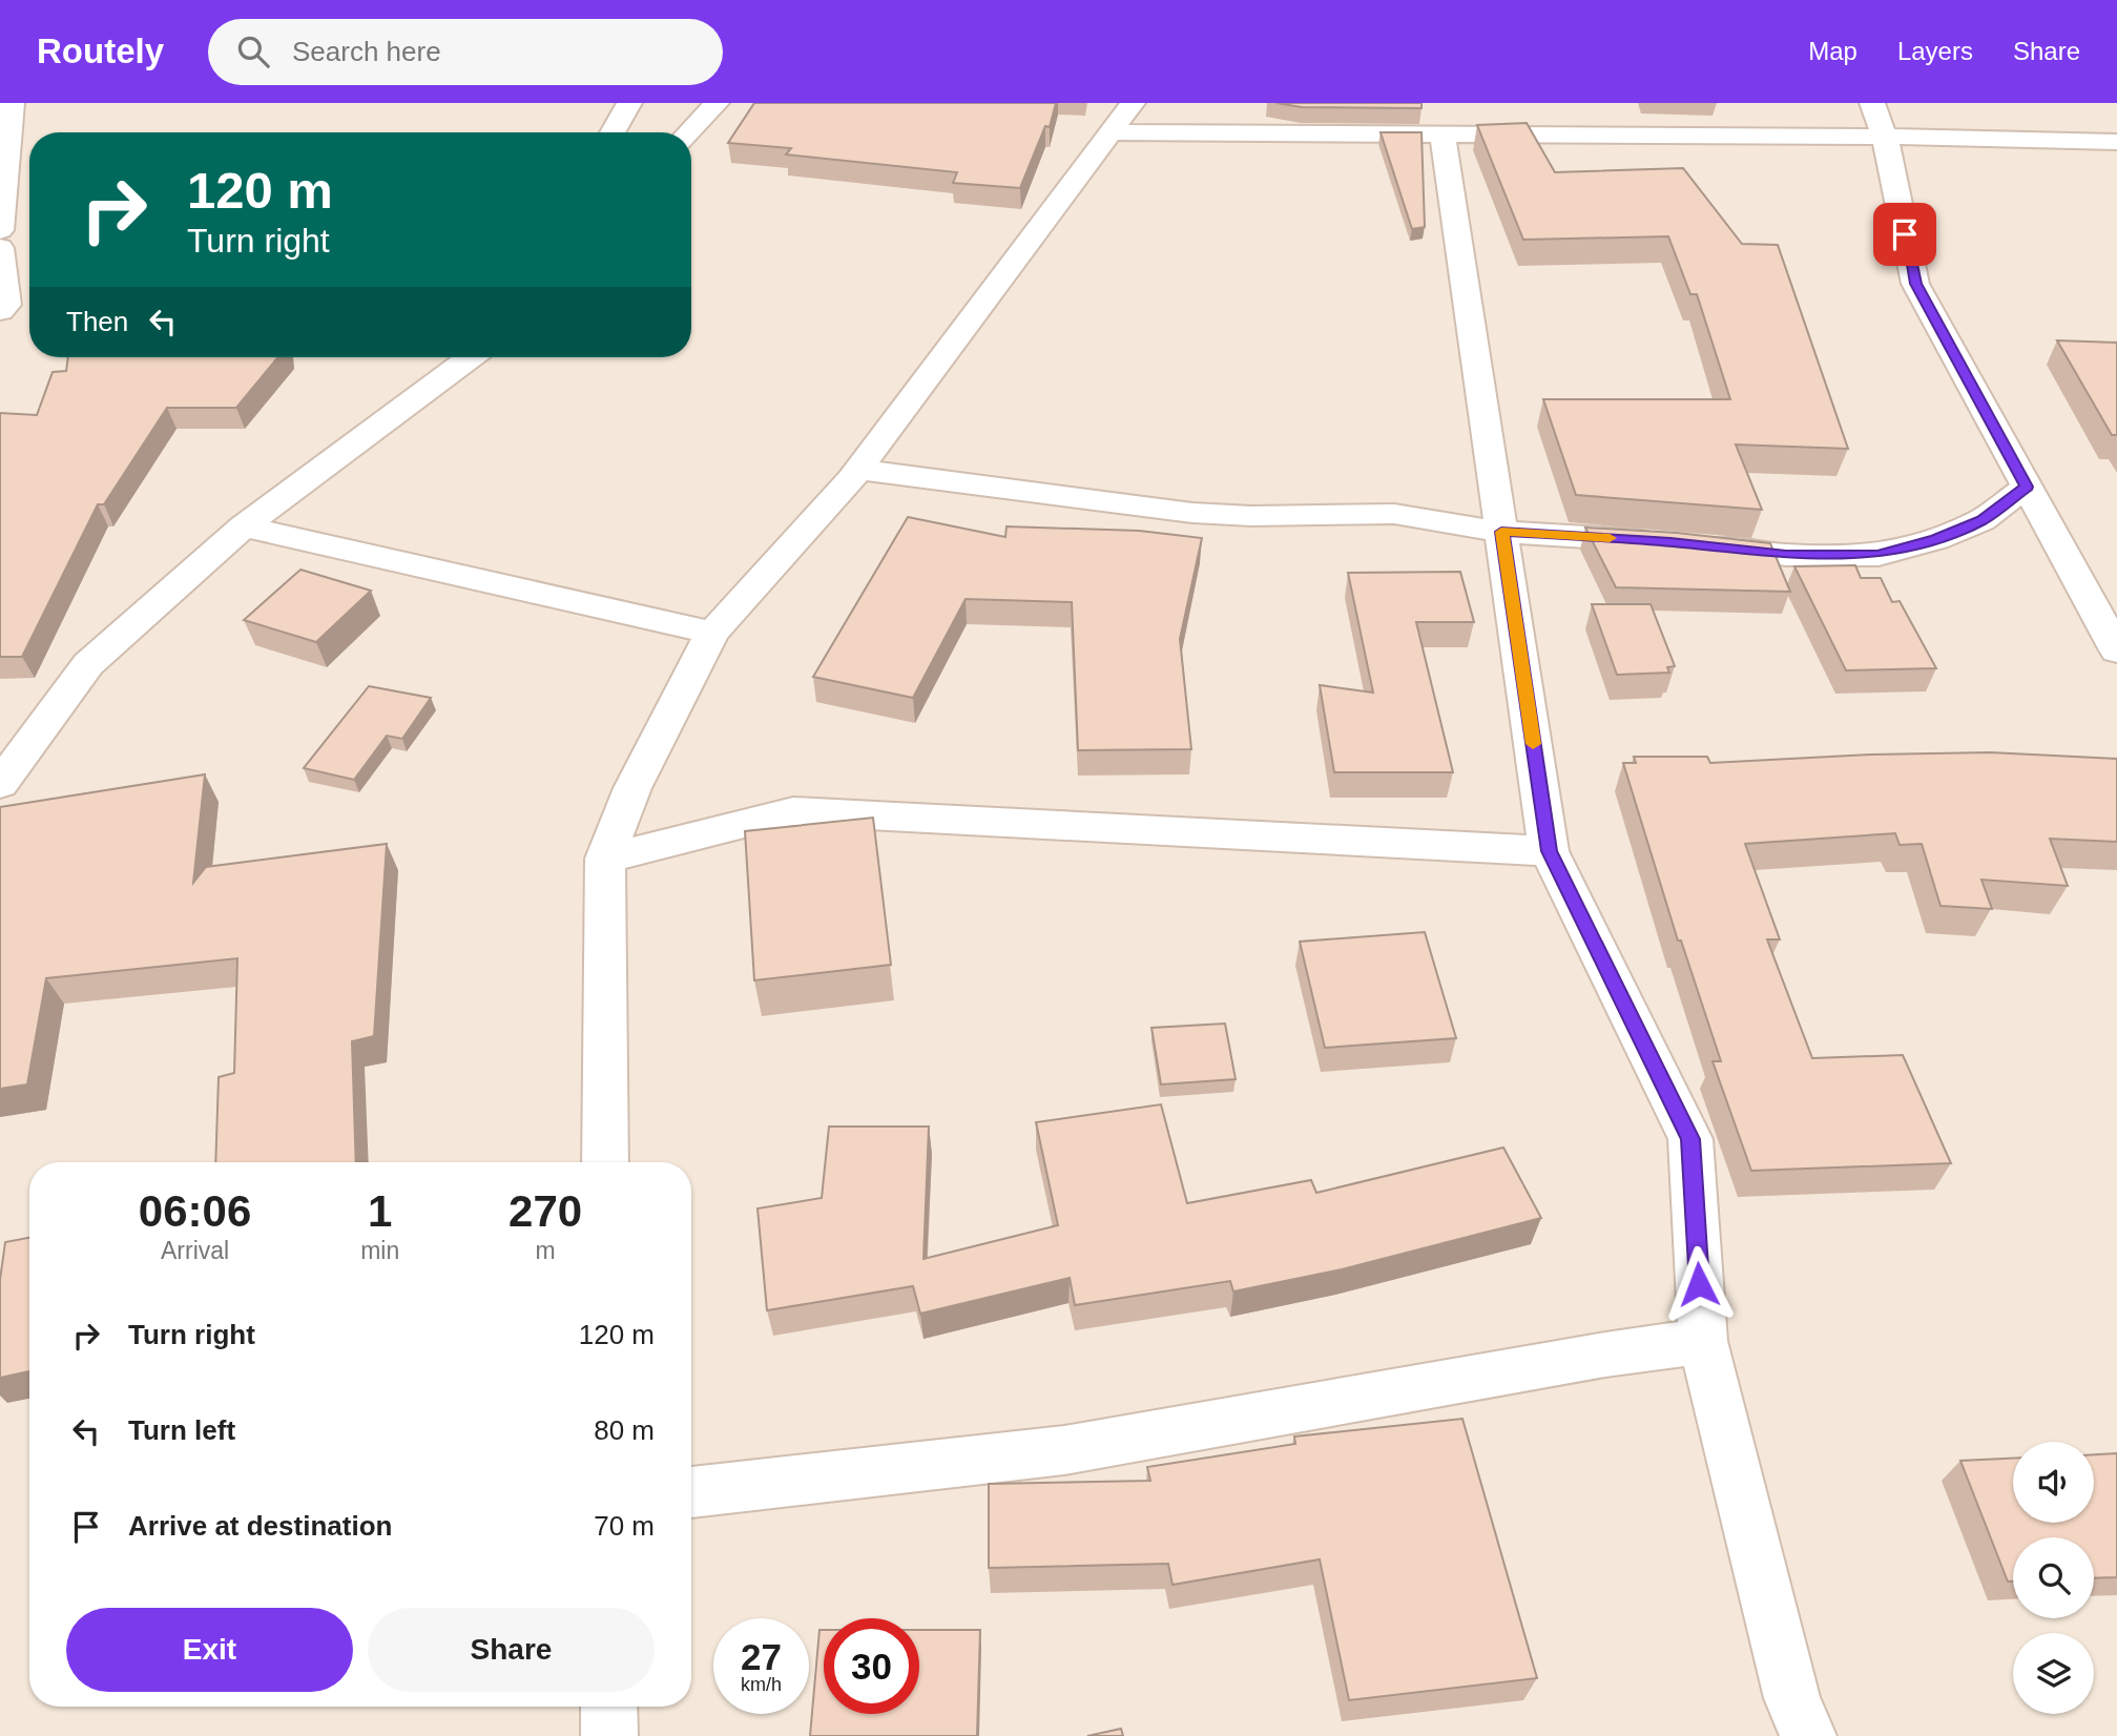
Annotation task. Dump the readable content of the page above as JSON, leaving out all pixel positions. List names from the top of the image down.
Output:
{
  "page": {
    "header": "Routely",
    "search": "Search here",
    "nav": ["Map", "Layers", "Share"],
    "turn": ["120 m", "Turn right"],
    "then": "Then",
    "eta": [
      "06:06",
      "Arrival",
      "1",
      "min",
      "270",
      "m"
    ],
    "list": [
      {
        "name": "Turn right",
        "value": "120 m"
      },
      {
        "name": "Turn left",
        "value": "80 m"
      },
      {
        "name": "Arrive at destination",
        "value": "70 m"
      }
    ],
    "buttons": ["Exit", "Share"],
    "speed": "27 km/h",
    "limit": "30"
  }
}
